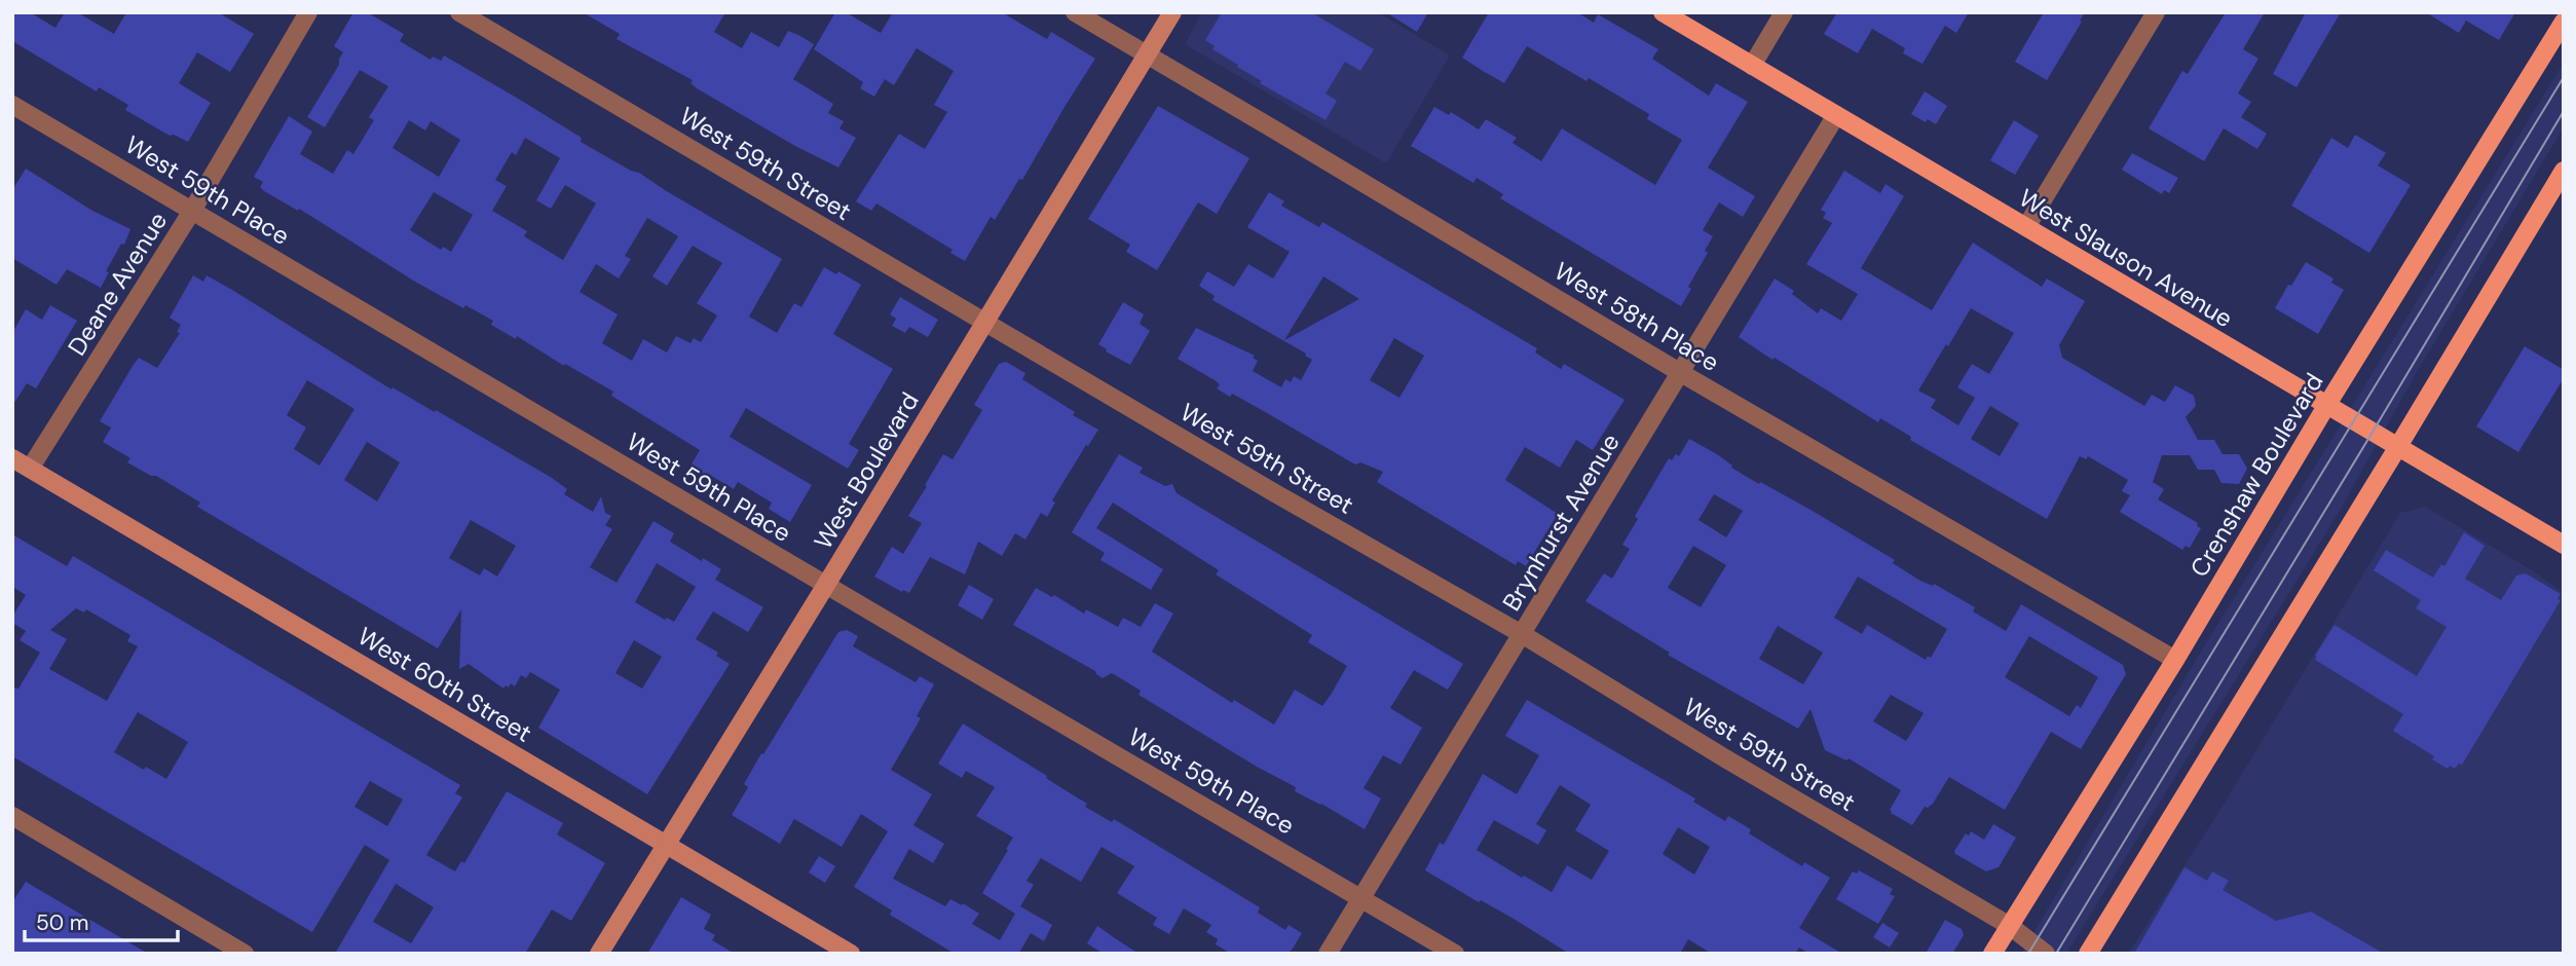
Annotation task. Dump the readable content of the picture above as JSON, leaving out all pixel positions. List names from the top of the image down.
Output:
{
  "streets": {
    "main road": [
      "West Slauson Avenue",
      "West Boulevard",
      "Crenshaw Boulevard",
      "West 60th Street"
    ],
    "street": [
      "West 59th Street",
      "West 59th Place",
      "Deane Avenue",
      "West 58th Place",
      "Brynhurst Avenue"
    ]
  },
  "crossings": [
    ["West 59th Street", "West Boulevard"],
    ["West 59th Street", "Crenshaw Boulevard"],
    ["West 59th Street", "Brynhurst Avenue"],
    ["West 59th Place", "Deane Avenue"],
    ["West 59th Place", "West Boulevard"],
    ["West 59th Place", "Brynhurst Avenue"],
    ["West Slauson Avenue", "Crenshaw Boulevard"],
    ["West Slauson Avenue", "Brynhurst Avenue"],
    ["Deane Avenue", "West 60th Street"],
    ["West 58th Place", "West Boulevard"],
    ["West 58th Place", "Crenshaw Boulevard"],
    ["West 58th Place", "Brynhurst Avenue"],
    ["West Boulevard", "West 60th Street"]
  ],
  "scale_bar": "50 m"
}
